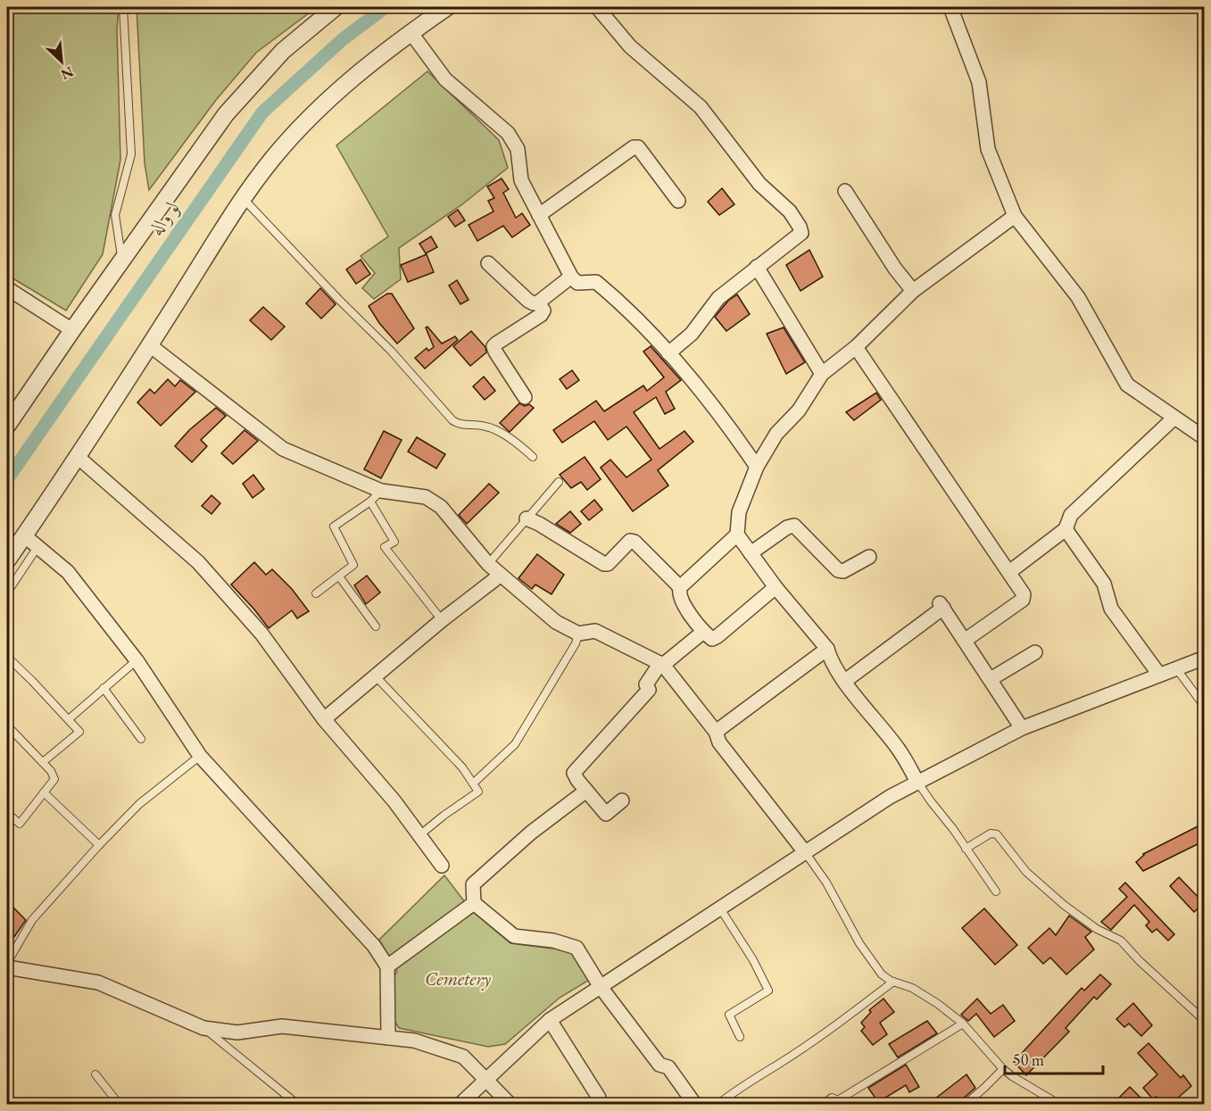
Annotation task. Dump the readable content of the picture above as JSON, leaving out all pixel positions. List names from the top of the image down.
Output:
{
  "water": ["لو واله"],
  "parks": ["Cemetery"],
  "scale_bar": "50 m",
  "north": "bottom right"
}
